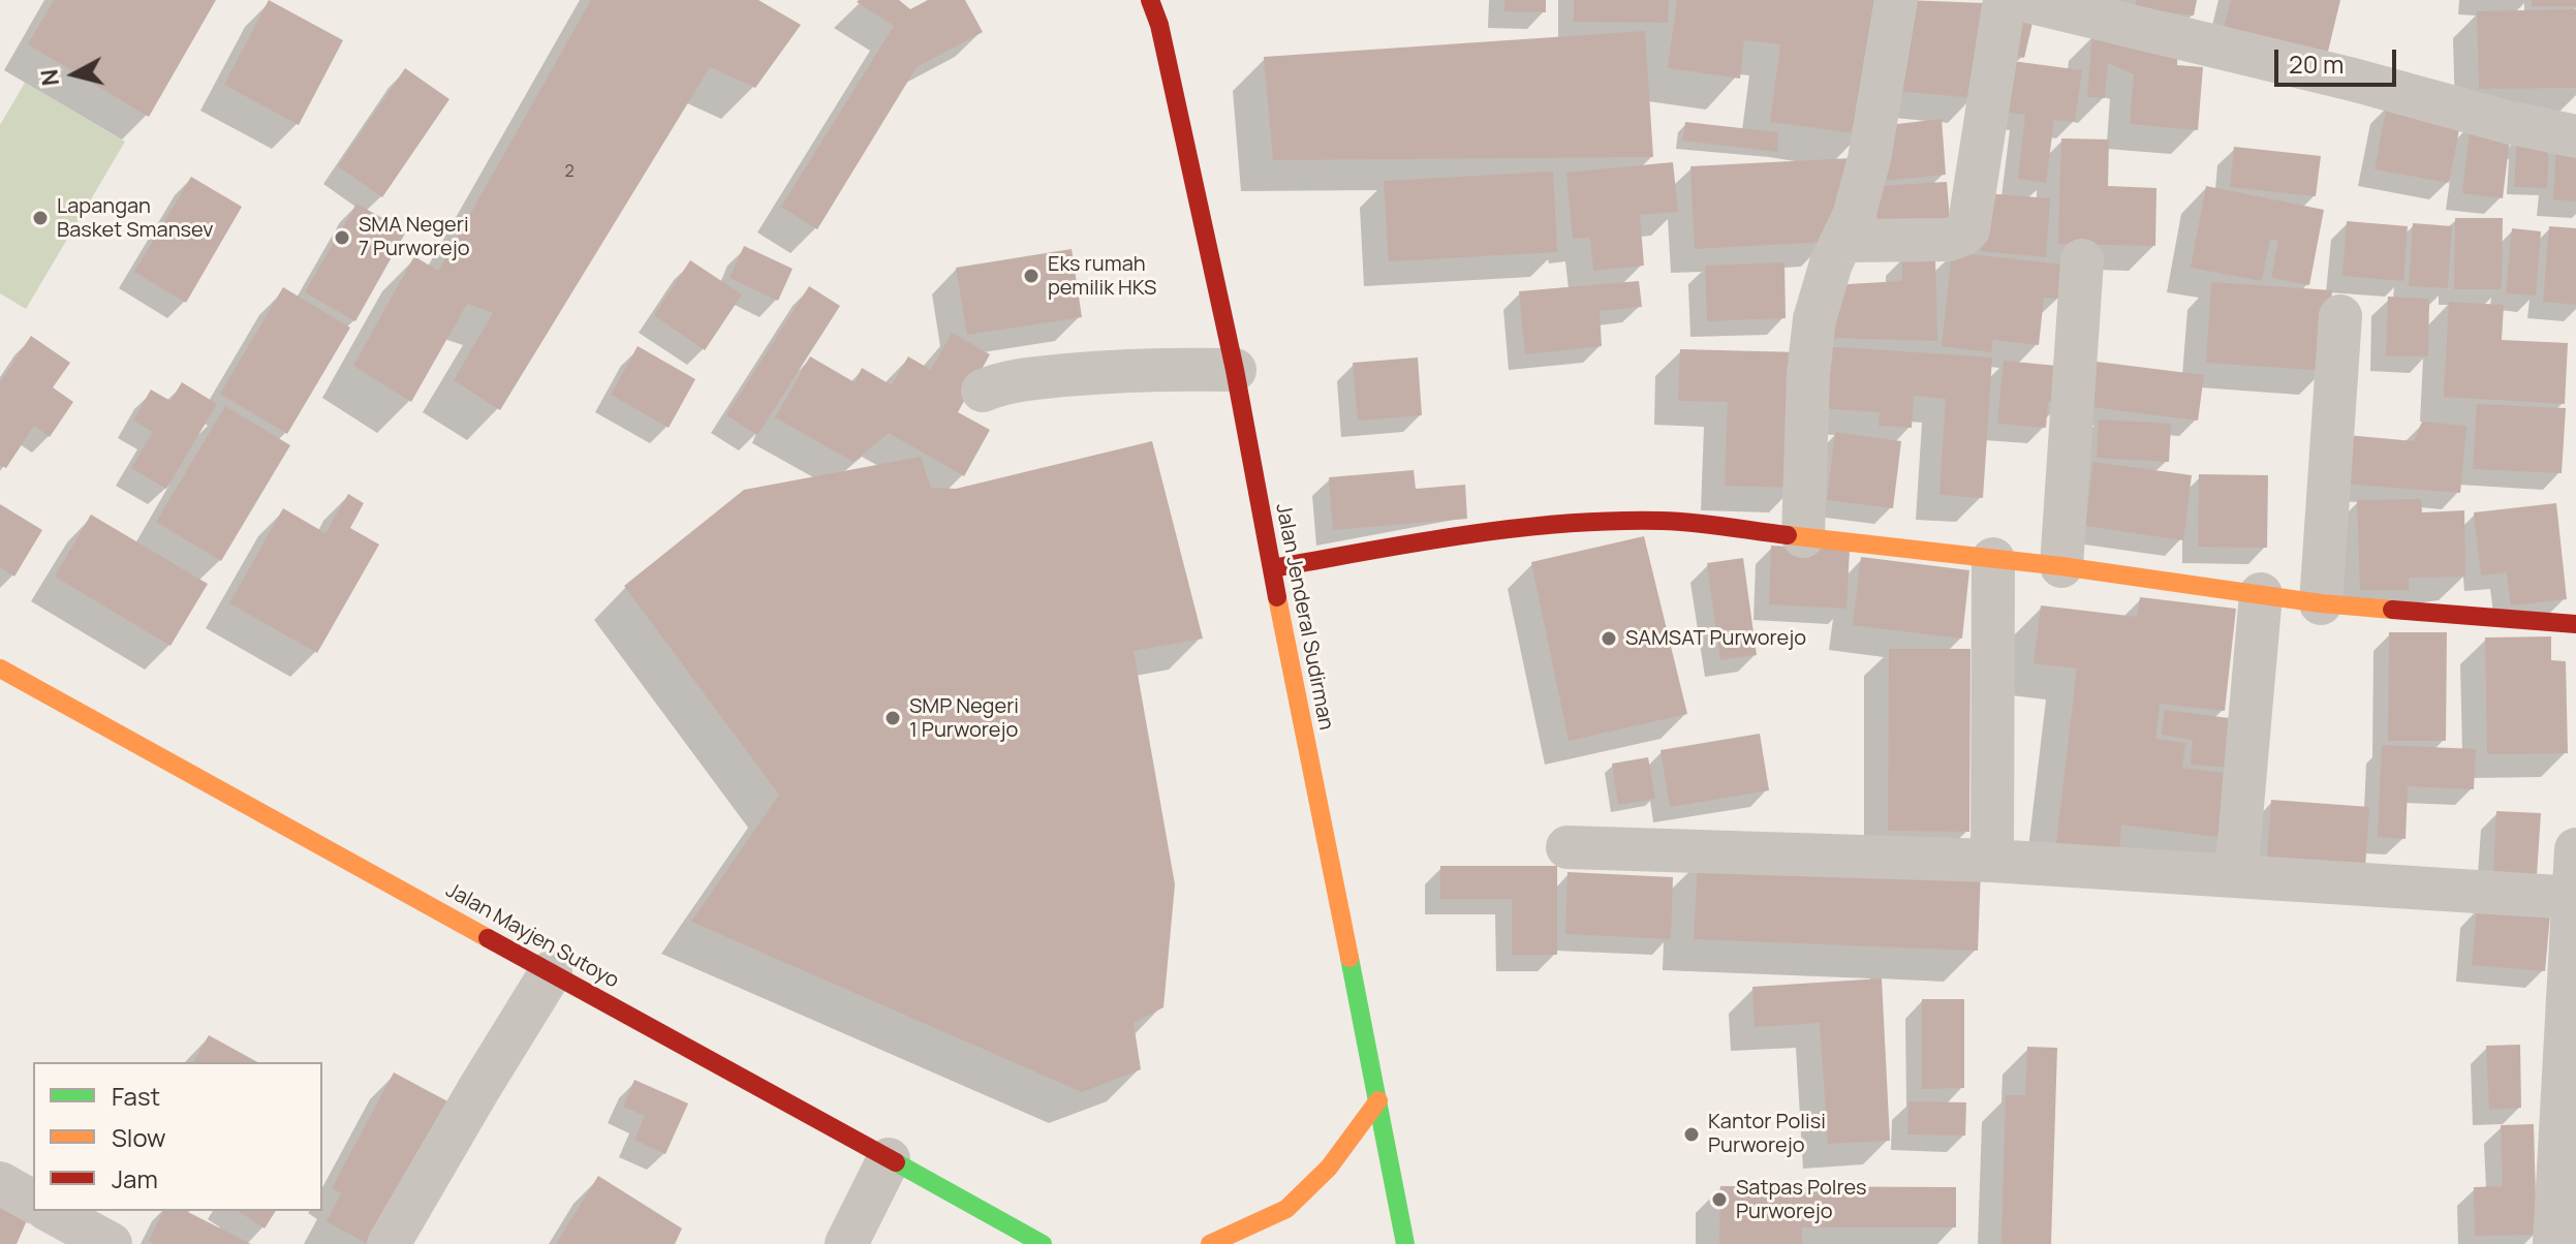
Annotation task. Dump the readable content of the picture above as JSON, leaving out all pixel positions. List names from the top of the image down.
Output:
{
  "streets": {
    "main road": ["Jalan Jenderal Sudirman", "Jalan Mayjen Sutoyo"]
  },
  "places": [
    "Lapangan Basket Smansev",
    "SMA Negeri 7 Purworejo",
    "Eks rumah pemilik HKS",
    "SAMSAT Purworejo",
    "SMP Negeri 1 Purworejo",
    "Kantor Polisi Purworejo",
    "Satpas Polres Purworejo"
  ],
  "house_numbers": ["2"],
  "legend": ["Fast", "Slow", "Jam"],
  "scale_bar": "20 m",
  "north": "left"
}
